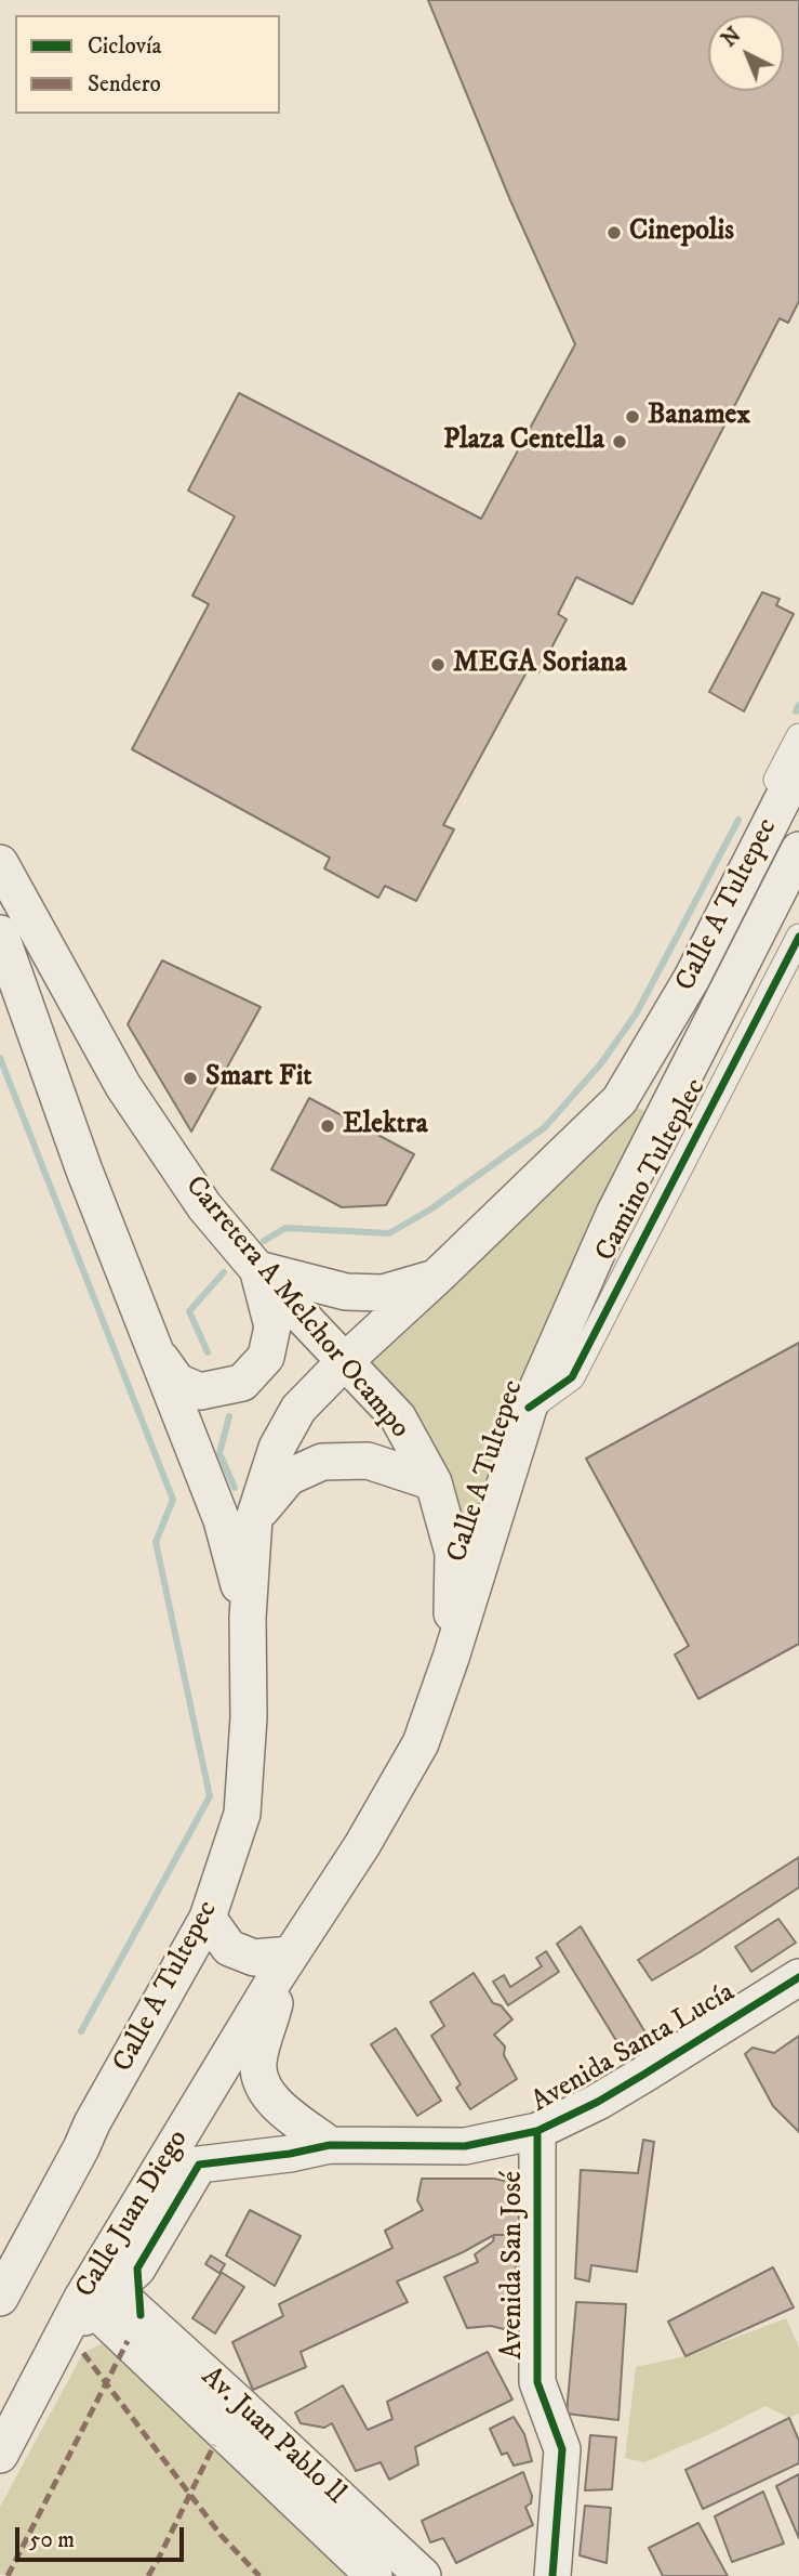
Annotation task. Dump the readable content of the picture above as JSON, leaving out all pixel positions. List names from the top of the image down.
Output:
{
  "streets": {
    "main road": [
      "Calle A Tultepec",
      "Carretera A Melchor Ocampo",
      "Avenida Santa Lucía",
      "Calle Juan Diego",
      "Avenida San José",
      "Av. Juan Pablo ll"
    ],
    "street": ["Camino Tulteplec"]
  },
  "crossings": [
    ["Calle A Tultepec", "Camino Tulteplec"],
    ["Calle A Tultepec", "Carretera A Melchor Ocampo"],
    ["Calle A Tultepec", "Calle Juan Diego"],
    ["Avenida Santa Lucía", "Calle Juan Diego"],
    ["Avenida Santa Lucía", "Avenida San José"],
    ["Avenida Santa Lucía", "Av. Juan Pablo ll"],
    ["Calle Juan Diego", "Av. Juan Pablo ll"]
  ],
  "places": [
    "Cinepolis",
    "Banamex",
    "Plaza Centella",
    "MEGA Soriana",
    "Smart Fit",
    "Elektra"
  ],
  "legend": ["Ciclovía", "Sendero"],
  "scale_bar": "50 m",
  "north": "top left"
}
